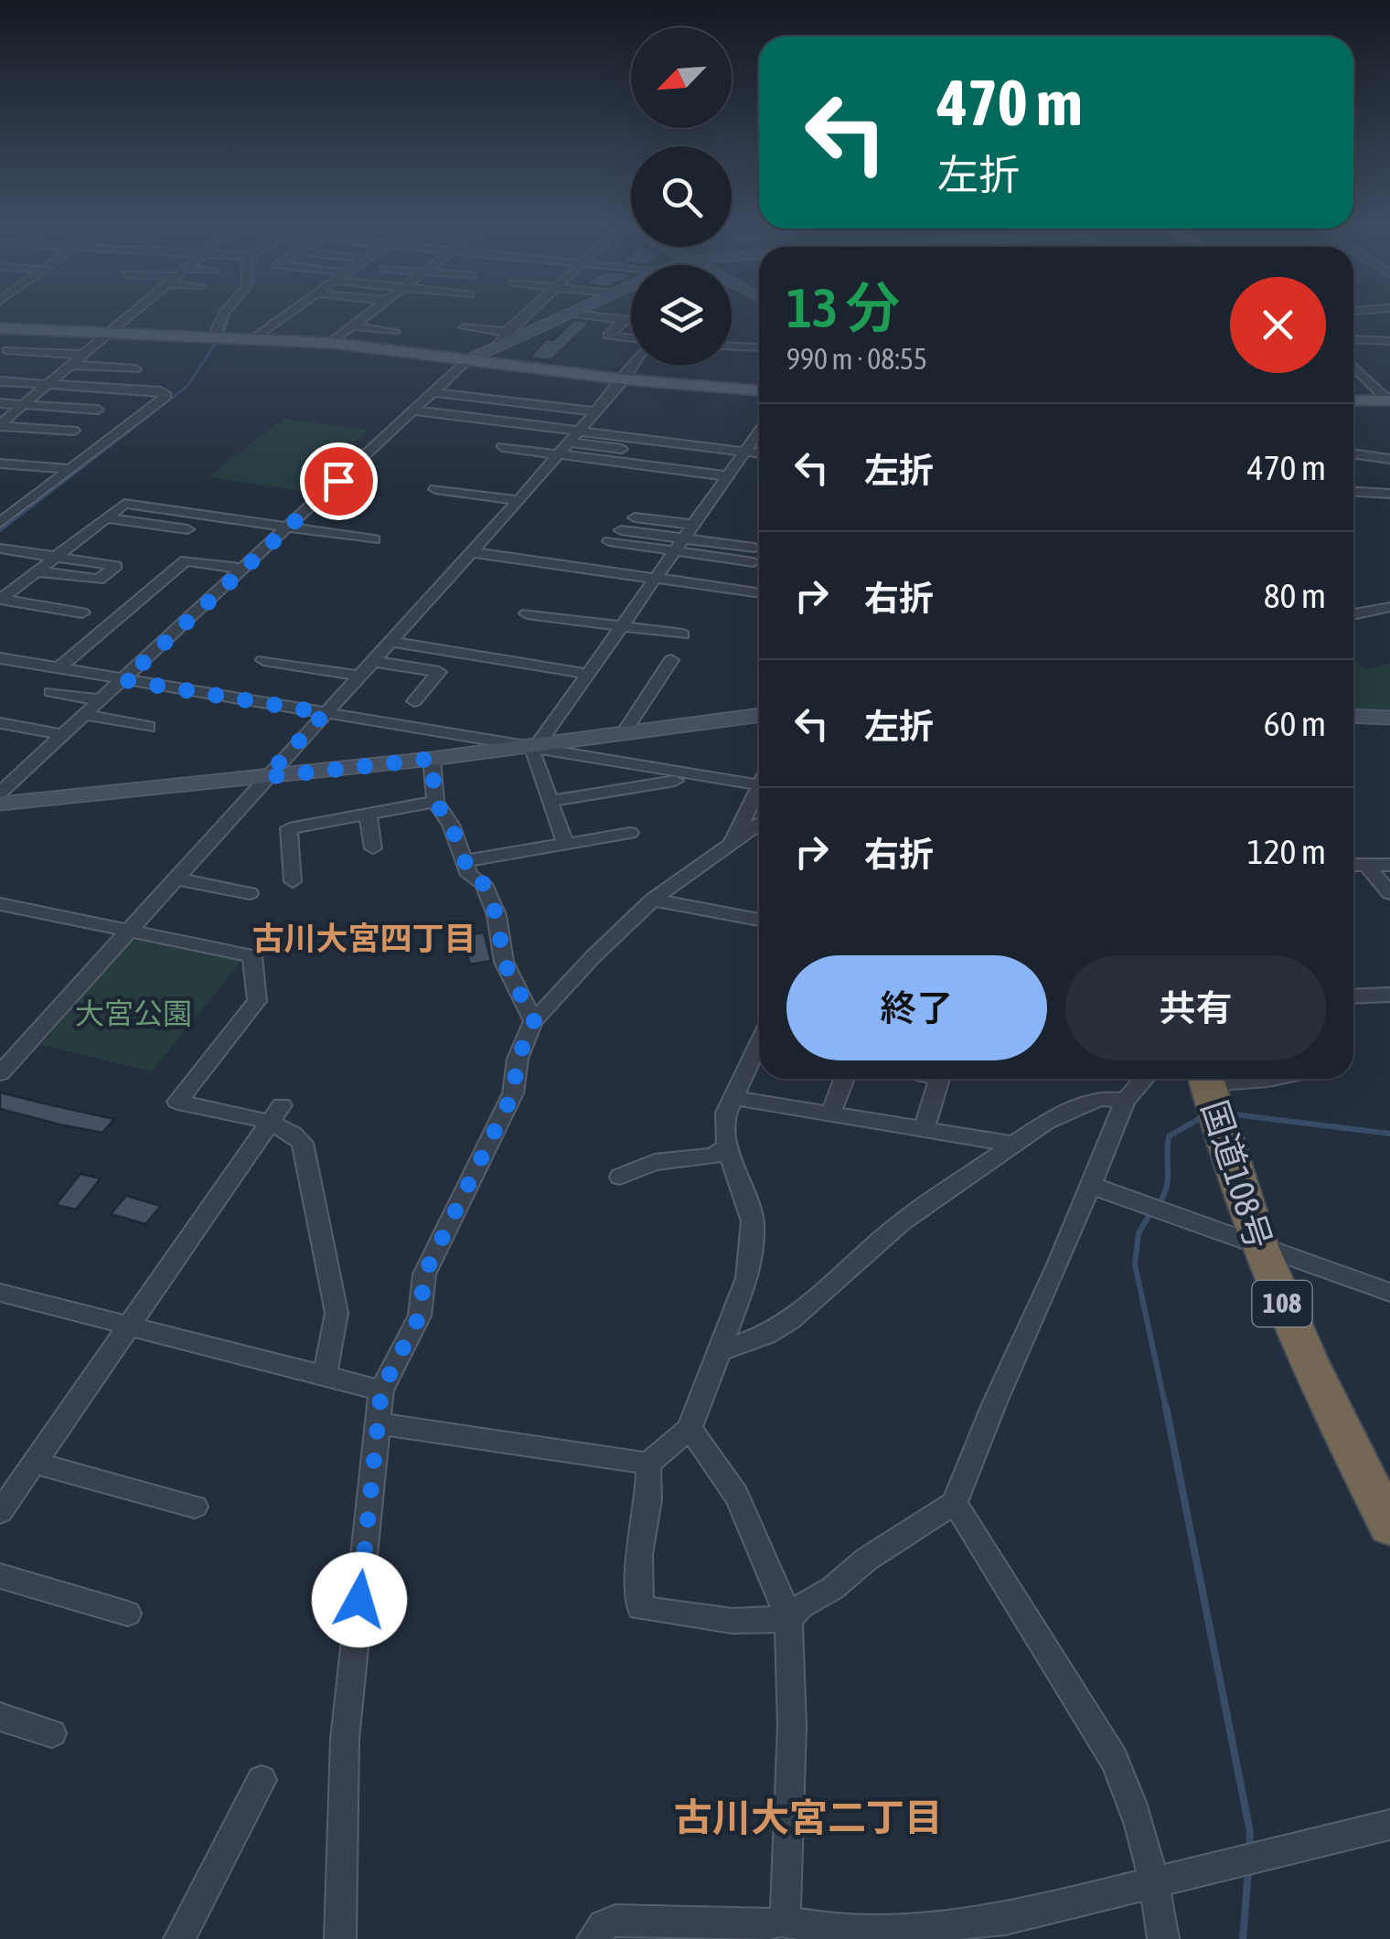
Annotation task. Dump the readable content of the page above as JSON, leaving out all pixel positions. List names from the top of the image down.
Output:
{
  "streets": {
    "highway": ["国道108号", "108"]
  },
  "districts": ["古川大宮四丁目", "古川大宮二丁目"],
  "parks": ["大宮公園"],
  "north": "bottom left",
  "page": {
    "turn": ["470 m", "左折"],
    "heading": ["13 分", "990 m · 08:55"],
    "list": [
      {
        "name": "左折",
        "value": "470 m"
      },
      {
        "name": "右折",
        "value": "80 m"
      },
      {
        "name": "左折",
        "value": "60 m"
      },
      {
        "name": "右折",
        "value": "120 m"
      }
    ],
    "buttons": ["終了", "共有"]
  }
}
